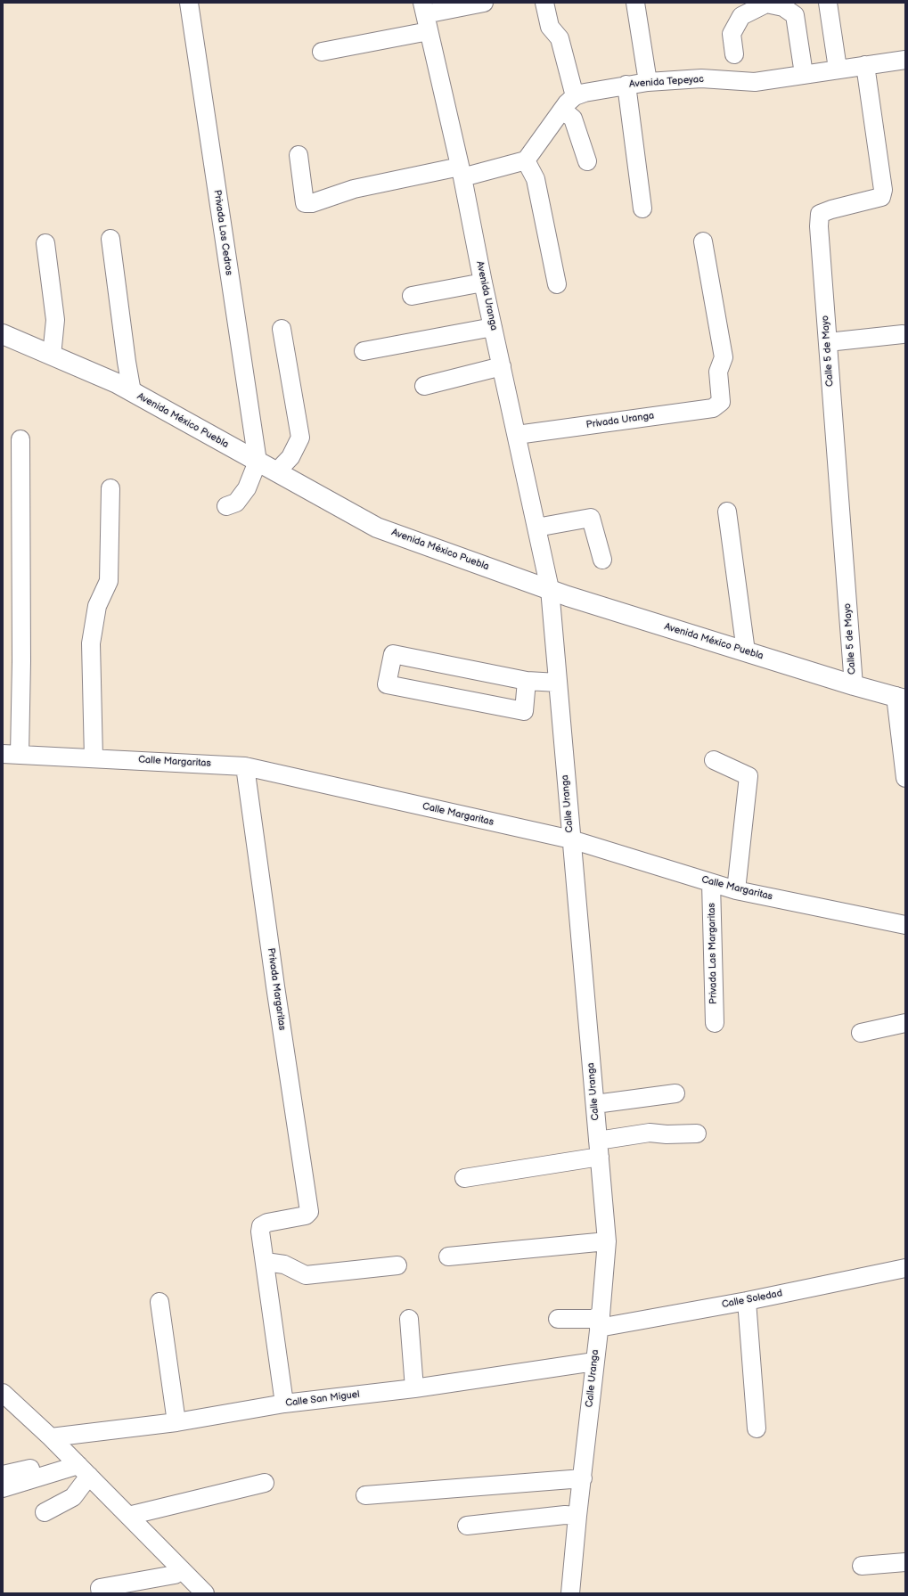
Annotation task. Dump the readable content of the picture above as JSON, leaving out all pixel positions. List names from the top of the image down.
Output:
{
  "streets": {
    "main road": ["Avenida México Puebla"],
    "street": [
      "Avenida Tepeyac",
      "Privada Los Cedros",
      "Avenida Uranga",
      "Calle 5 de Mayo",
      "Privada Uranga",
      "Calle Margaritas",
      "Calle Uranga",
      "Privada Las Margaritas",
      "Privada Margaritas",
      "Calle Soledad",
      "Calle San Miguel"
    ]
  },
  "crossings": [
    ["Avenida Tepeyac", "Calle 5 de Mayo"],
    ["Privada Los Cedros", "Avenida México Puebla"],
    ["Avenida Uranga", "Avenida México Puebla"],
    ["Avenida Uranga", "Privada Uranga"],
    ["Avenida Uranga", "Calle Uranga"],
    ["Calle 5 de Mayo", "Avenida México Puebla"],
    ["Avenida México Puebla", "Calle Uranga"],
    ["Calle Margaritas", "Calle Uranga"],
    ["Calle Margaritas", "Privada Las Margaritas"],
    ["Calle Margaritas", "Privada Margaritas"],
    ["Calle Uranga", "Calle Soledad"],
    ["Calle Uranga", "Calle San Miguel"]
  ]
}
